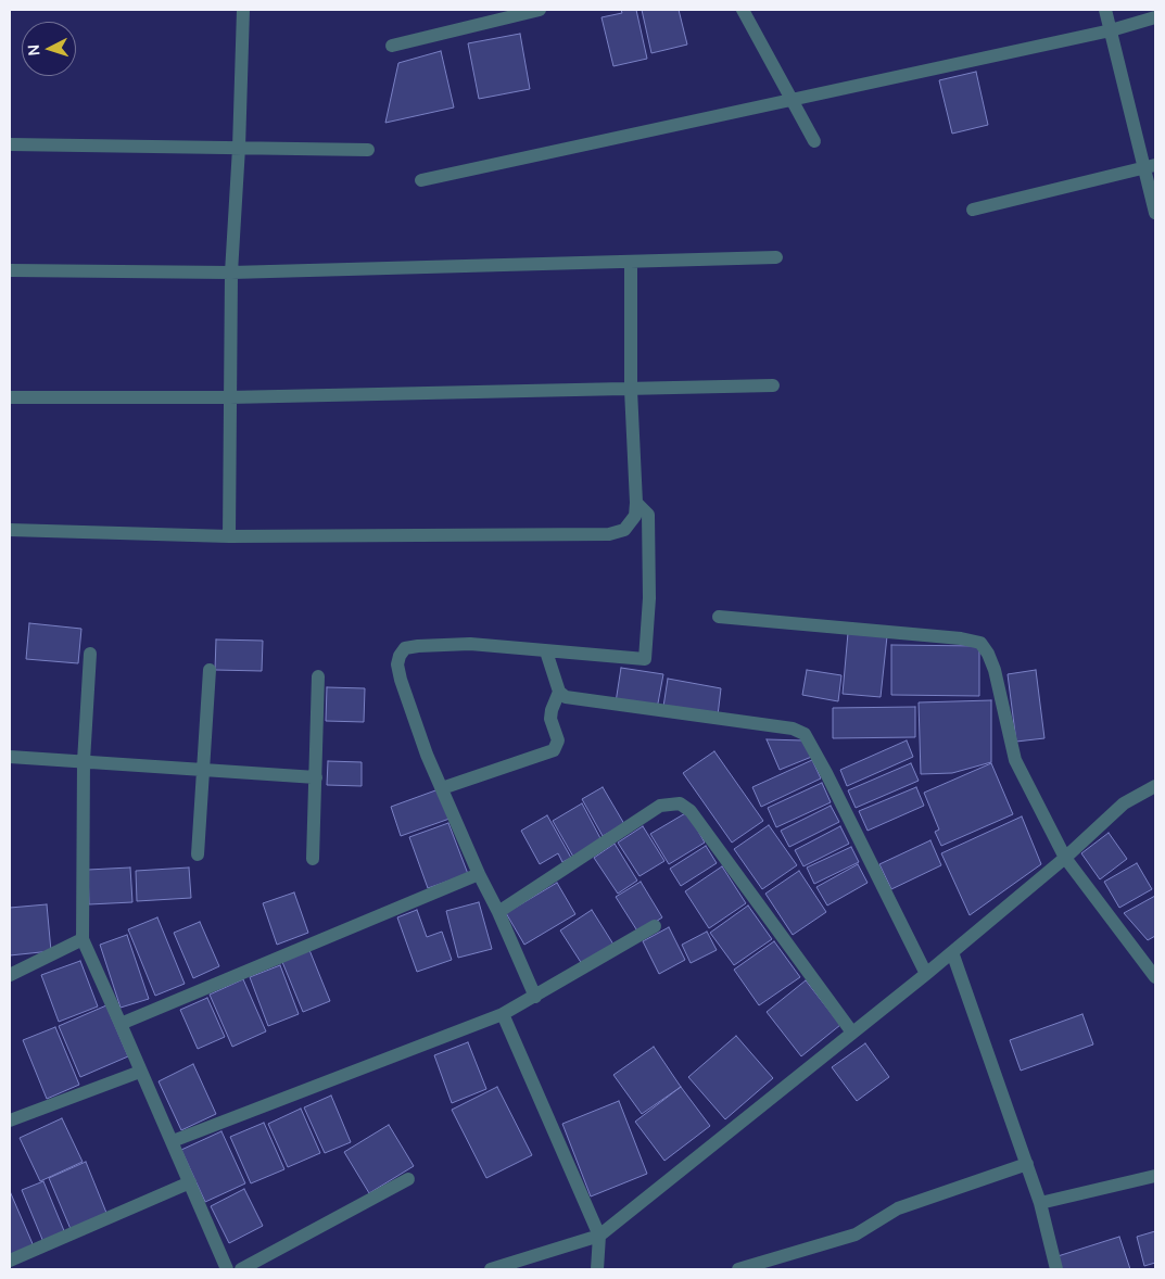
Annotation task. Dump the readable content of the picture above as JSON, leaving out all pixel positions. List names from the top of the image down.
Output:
{
  "north": "left"
}
